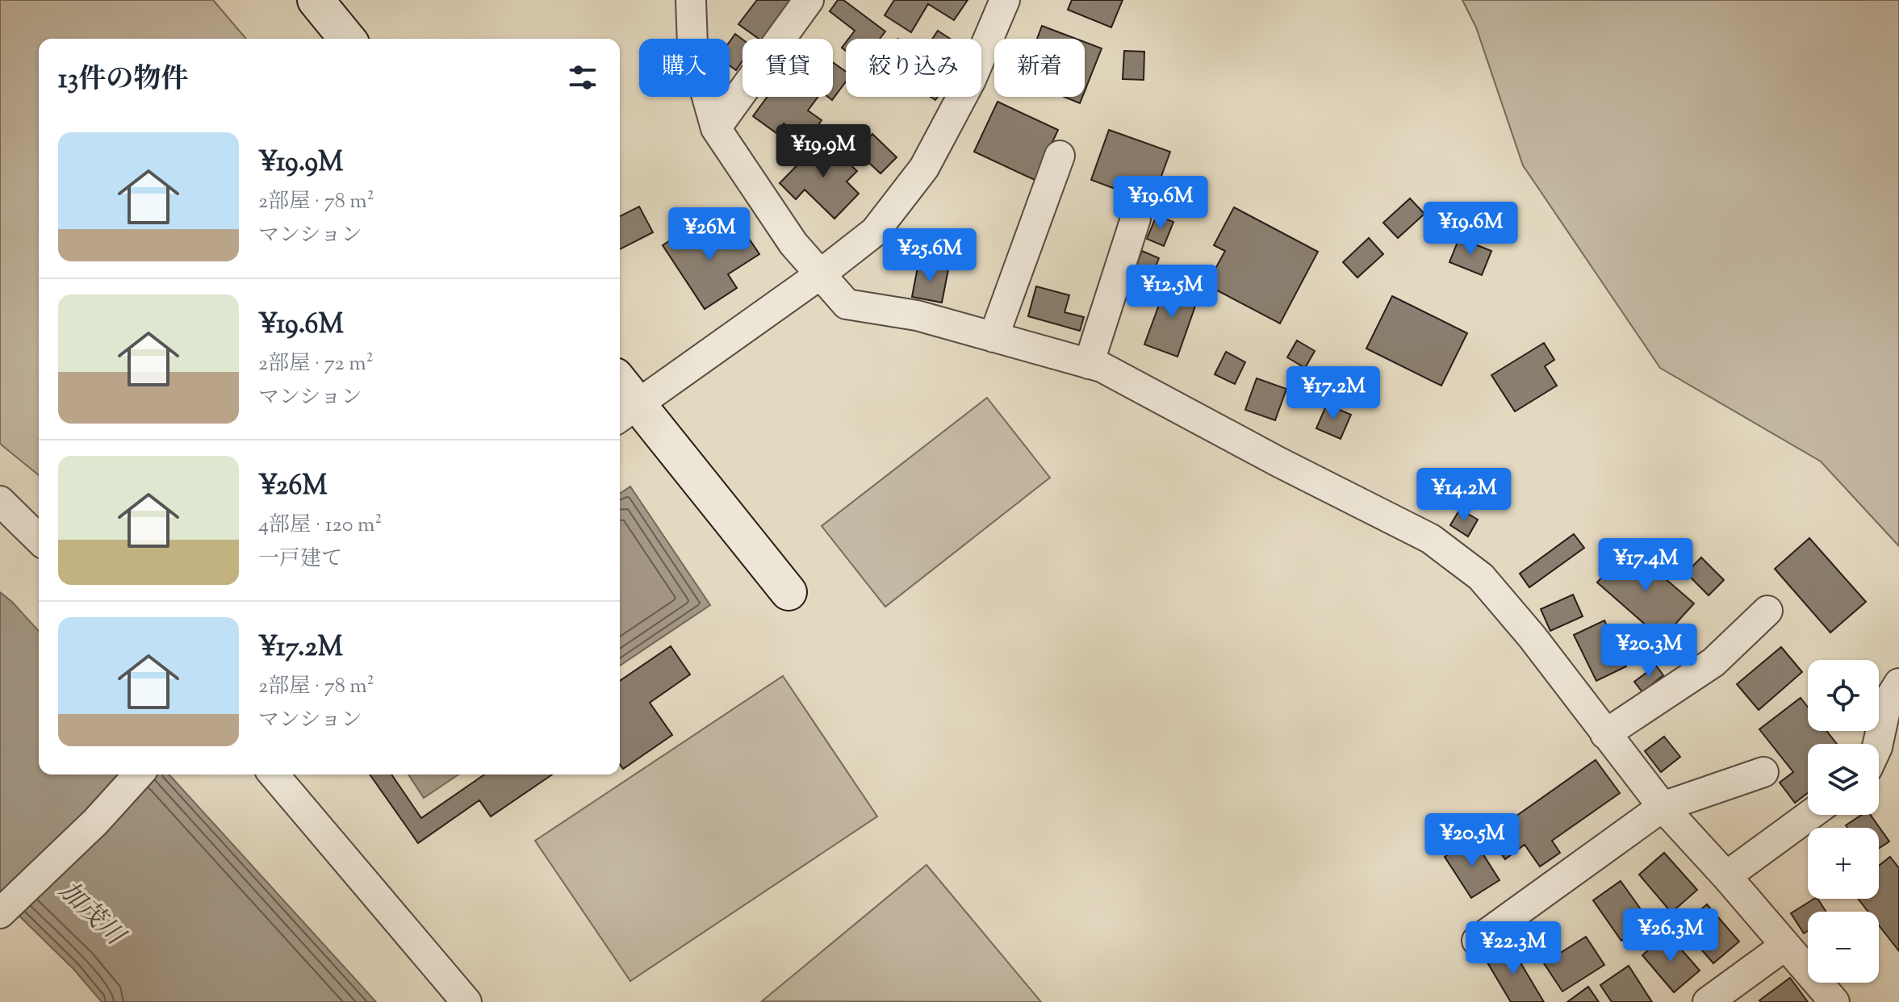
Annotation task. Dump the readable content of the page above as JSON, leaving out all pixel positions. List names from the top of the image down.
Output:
{
  "water": ["加茂川"],
  "page": {
    "chip": [
      "購入",
      "賃貸",
      "絞り込み",
      "新着"
    ],
    "heading": "13件の物件",
    "list": [
      {
        "name": "¥19.9M",
        "note": "2部屋 · 78 m² · マンション"
      },
      {
        "name": "¥19.6M",
        "note": "2部屋 · 72 m² · マンション"
      },
      {
        "name": "¥26M",
        "note": "4部屋 · 120 m² · 一戸建て"
      },
      {
        "name": "¥17.2M",
        "note": "2部屋 · 78 m² · マンション"
      }
    ],
    "price": [
      "¥19.9M",
      "¥19.6M",
      "¥19.6M",
      "¥26M",
      "¥25.6M",
      "¥12.5M",
      "¥17.2M",
      "¥14.2M",
      "¥17.4M",
      "¥20.3M",
      "¥20.5M",
      "¥26.3M",
      "¥22.3M"
    ],
    "map_buttons": ["+", "−"]
  }
}
